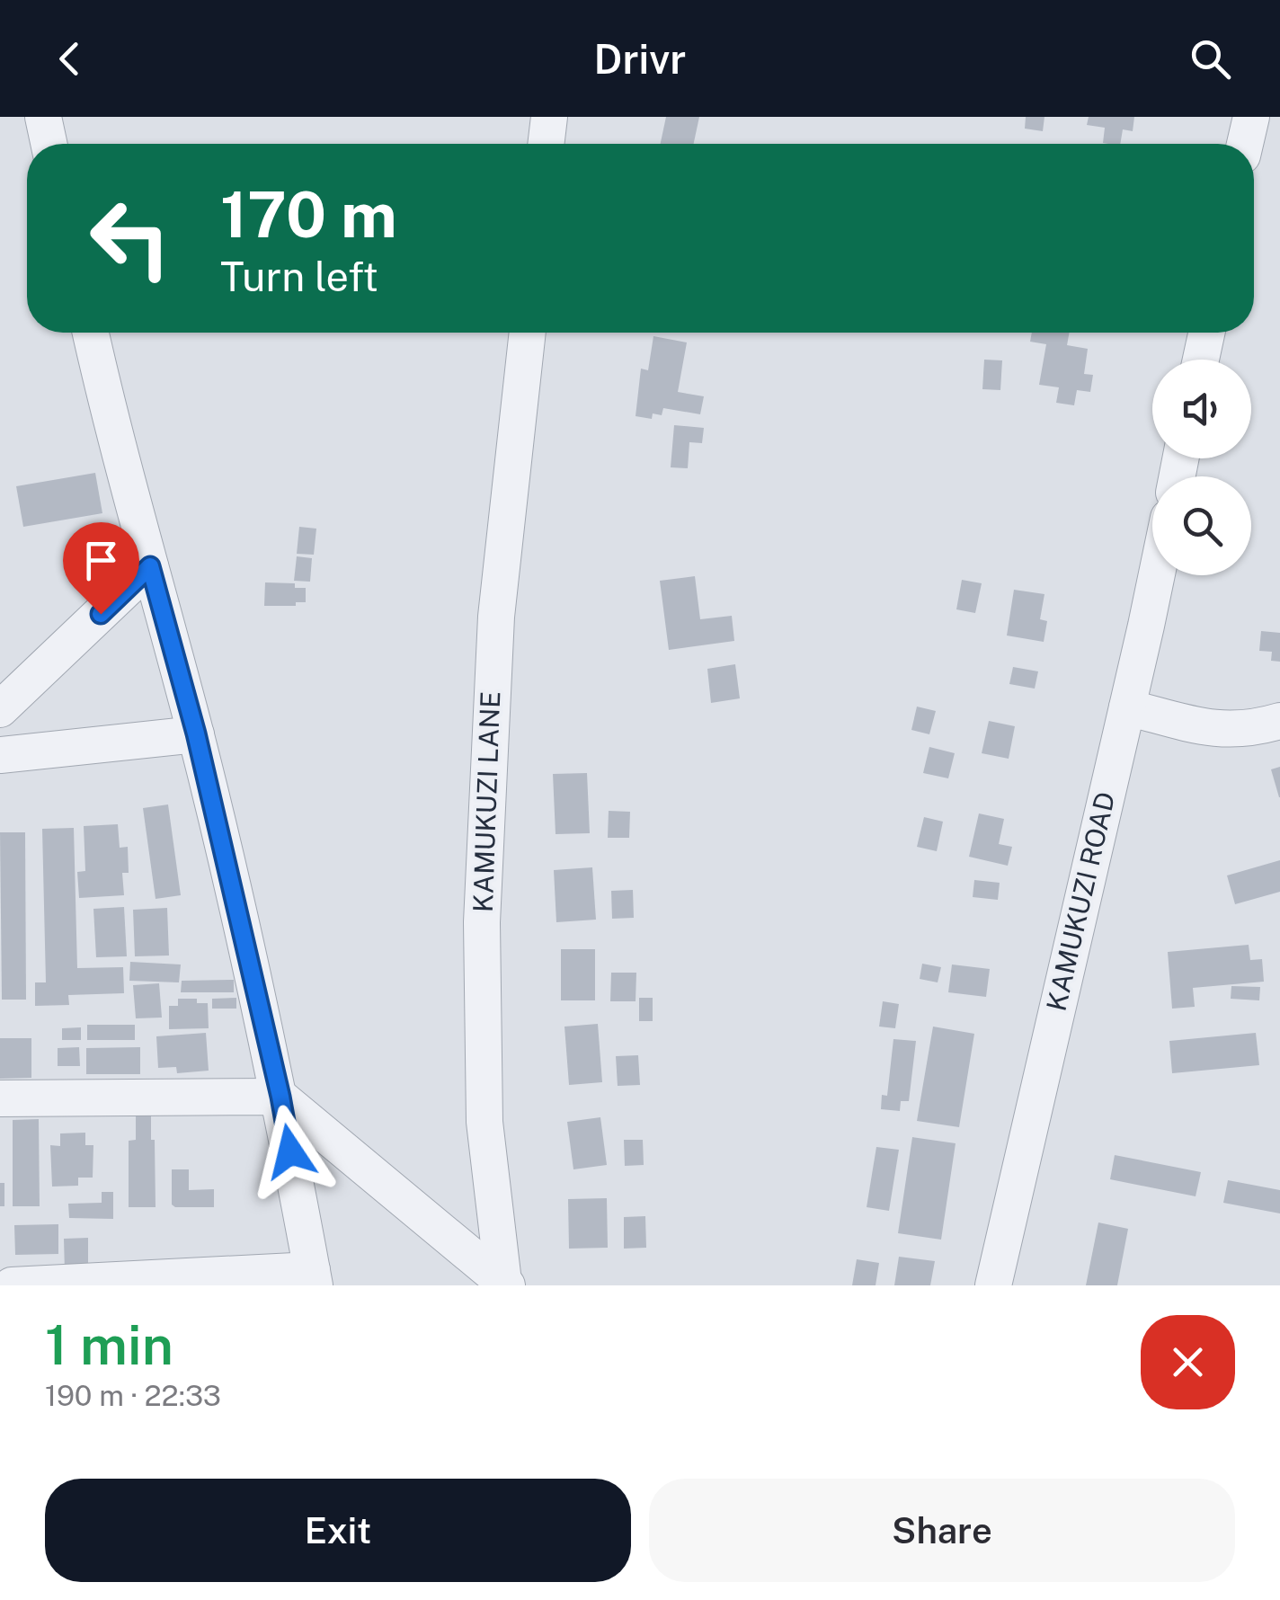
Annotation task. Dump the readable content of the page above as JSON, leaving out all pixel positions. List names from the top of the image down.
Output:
{
  "streets": {
    "street": ["KAMUKUZI LANE", "KAMUKUZI ROAD"]
  },
  "page": {
    "header": "Drivr",
    "turn": ["170 m", "Turn left"],
    "heading": ["1 min", "190 m · 22:33"],
    "buttons": ["Exit", "Share"]
  }
}
